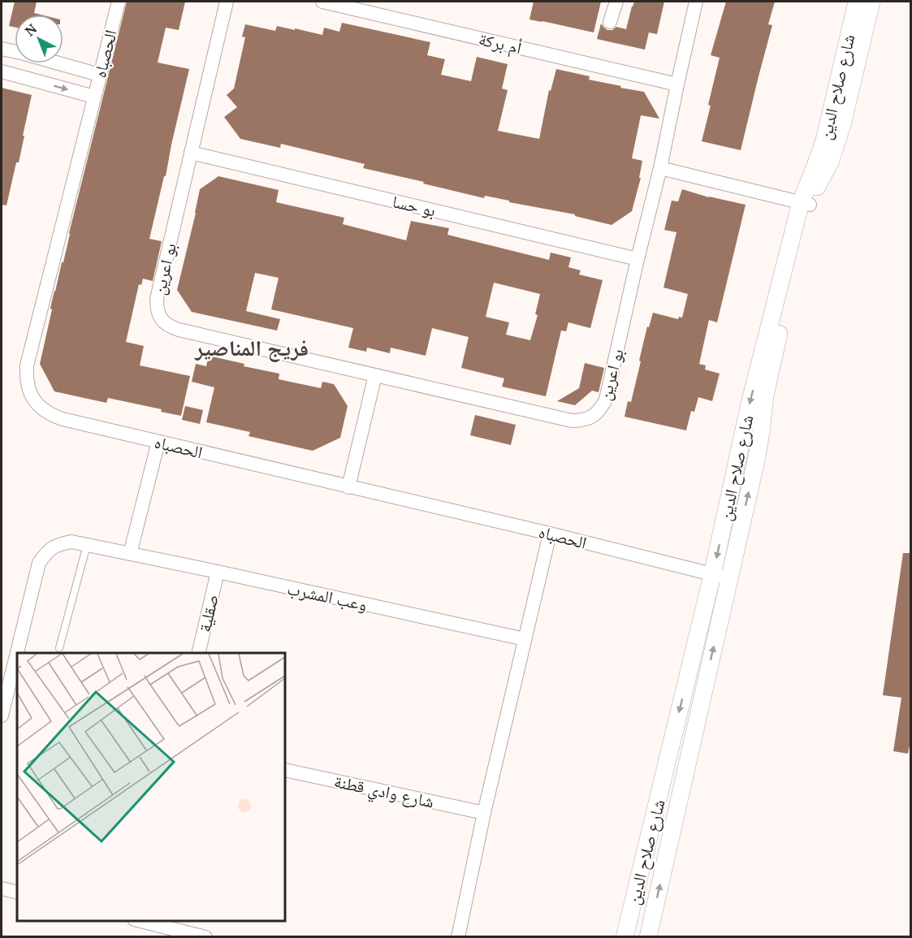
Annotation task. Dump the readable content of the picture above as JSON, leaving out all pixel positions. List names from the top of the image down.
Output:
{
  "streets": {
    "street": [
      "أم بركة",
      "الحصباه",
      "شارع صلاح الدين",
      "بو حسا",
      "بو اعرين",
      "وعب المشرب",
      "صقلية",
      "شارع وادي قطنة"
    ]
  },
  "crossings": [
    ["أم بركة", "بو اعرين"],
    ["الحصباه", "شارع صلاح الدين"],
    ["بو حسا", "بو اعرين"],
    ["وعب المشرب", "صقلية"]
  ],
  "districts": ["فريج المناصير"],
  "north": "top left"
}
